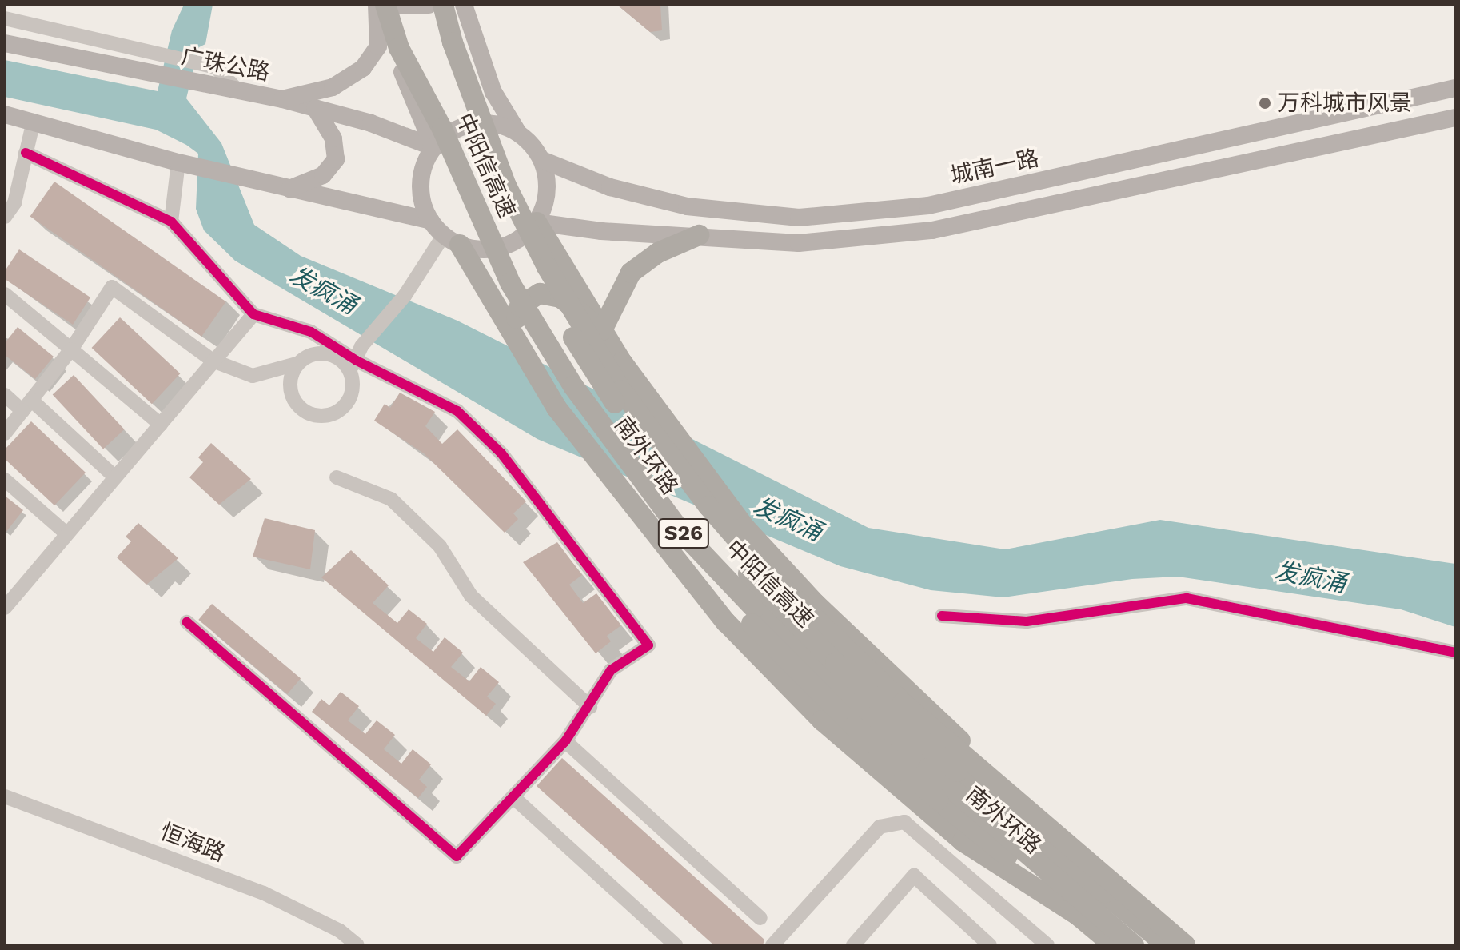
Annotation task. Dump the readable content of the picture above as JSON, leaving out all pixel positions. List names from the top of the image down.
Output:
{
  "streets": {
    "highway": ["中阳信高速", "南外环路", "S26"],
    "main road": ["广珠公路", "城南一路"],
    "street": ["恒海路"]
  },
  "crossings": [
    ["广珠公路", "城南一路"]
  ],
  "water": ["发疯涌"],
  "places": ["万科城市风景"]
}
